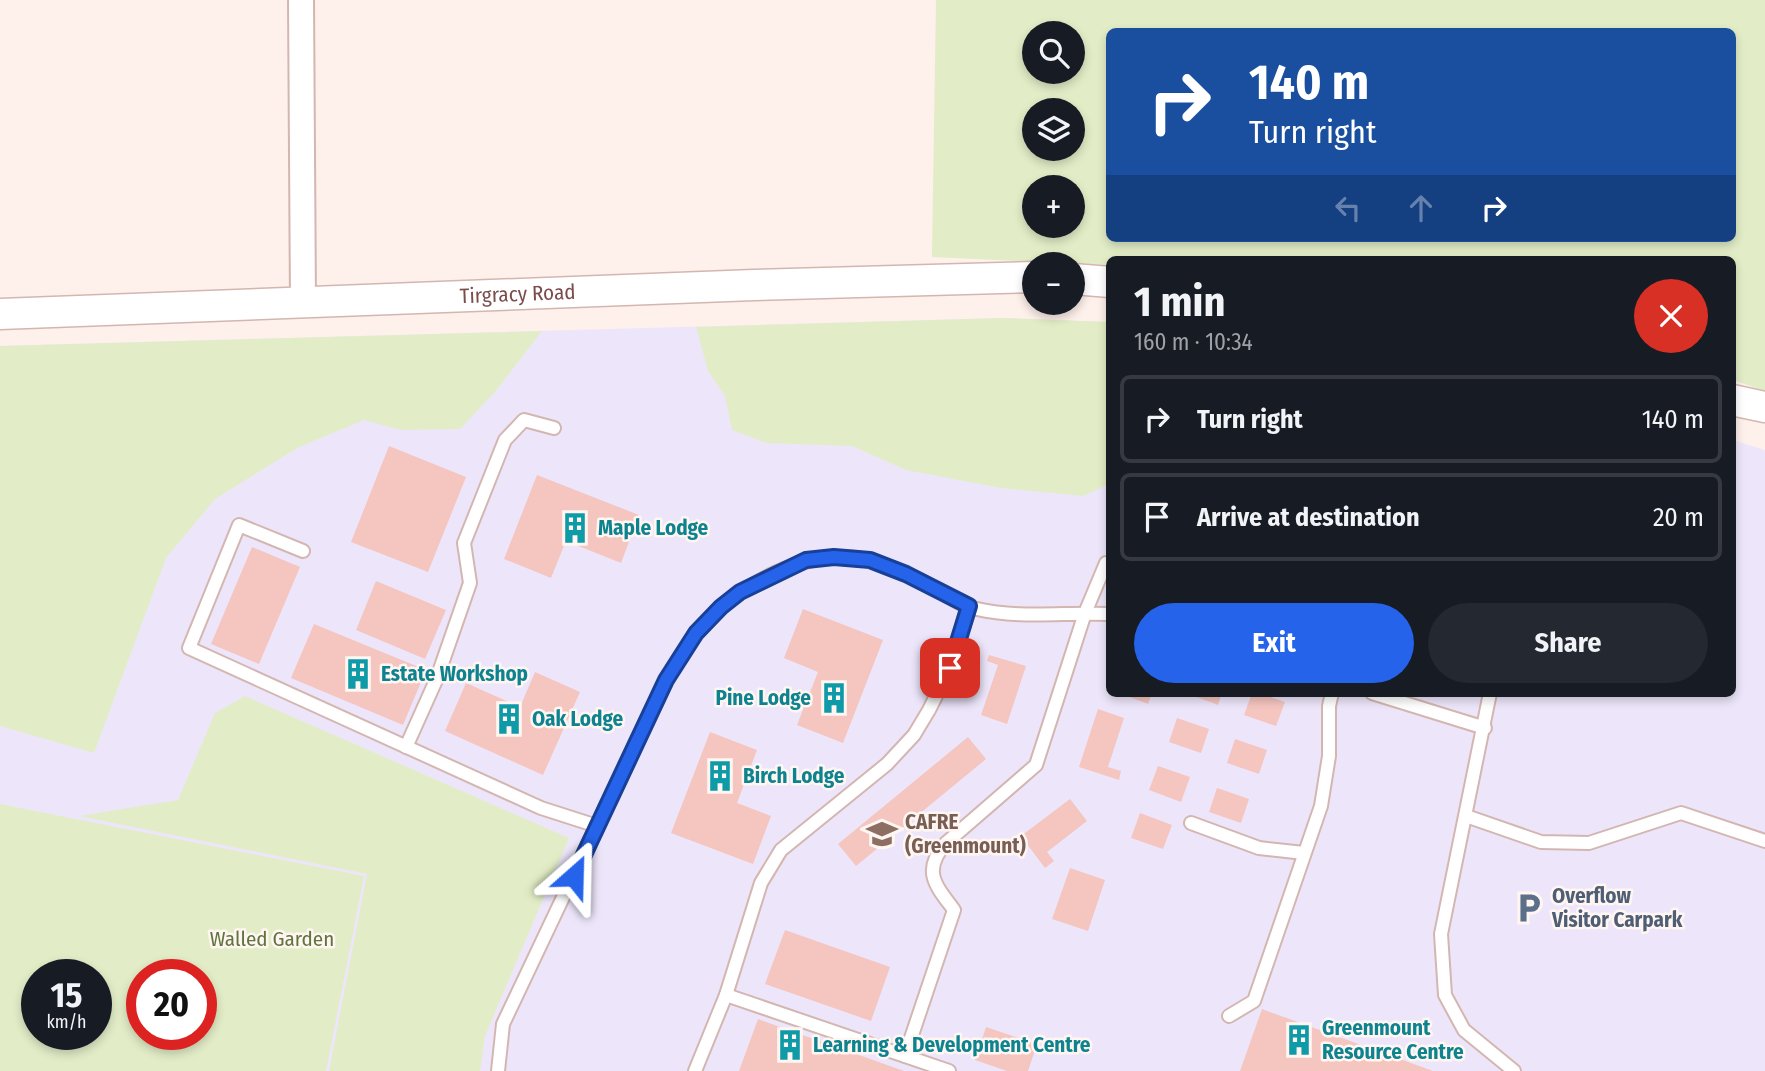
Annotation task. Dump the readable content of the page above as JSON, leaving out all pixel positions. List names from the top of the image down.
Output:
{
  "streets": {
    "street": ["Tirgracy Road"]
  },
  "parks": ["Walled Garden"],
  "places": {
    "building": [
      "Maple Lodge",
      "Estate Workshop",
      "Pine Lodge",
      "Oak Lodge",
      "Birch Lodge",
      "Greenmount Resource Centre",
      "Learning & Development Centre"
    ],
    "school or university": ["CAFRE (Greenmount)"],
    "parking": ["Overflow Visitor Carpark"]
  },
  "page": {
    "map_buttons": ["+", "−"],
    "turn": ["140 m", "Turn right"],
    "heading": ["1 min", "160 m · 10:34"],
    "list": [
      {
        "name": "Turn right",
        "value": "140 m"
      },
      {
        "name": "Arrive at destination",
        "value": "20 m"
      }
    ],
    "buttons": ["Exit", "Share"],
    "speed": "15 km/h",
    "limit": "20"
  }
}
